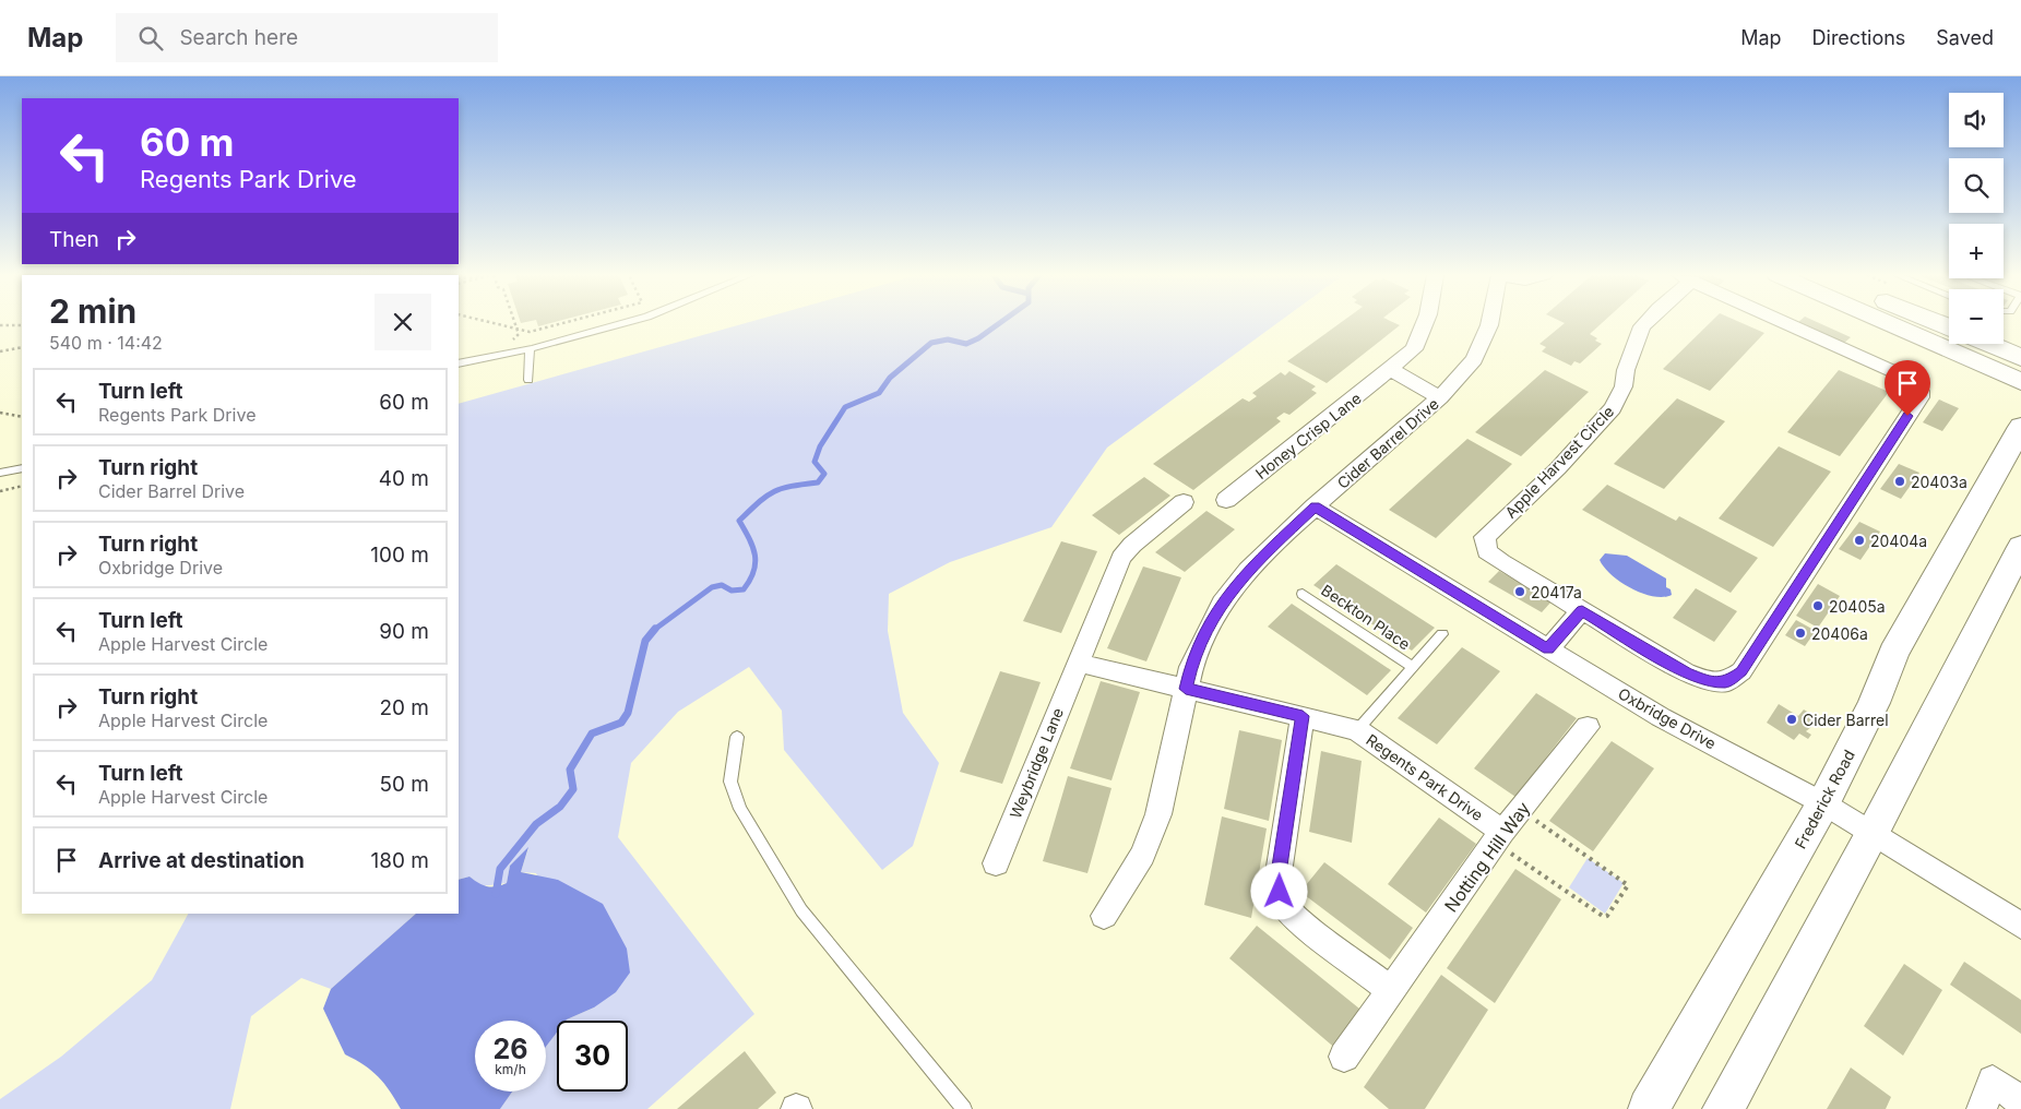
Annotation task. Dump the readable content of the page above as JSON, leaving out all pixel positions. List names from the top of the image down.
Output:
{
  "streets": {
    "main road": ["Frederick Road"],
    "street": [
      "Honey Crisp Lane",
      "Cider Barrel Drive",
      "Apple Harvest Circle",
      "Oxbridge Drive",
      "Weybridge Lane",
      "Regents Park Drive",
      "Notting Hill Way"
    ],
    "lane": ["Beckton Place"]
  },
  "crossings": [
    ["Cider Barrel Drive", "Oxbridge Drive"],
    ["Cider Barrel Drive", "Regents Park Drive"],
    ["Oxbridge Drive", "Frederick Road"],
    ["Regents Park Drive", "Notting Hill Way"]
  ],
  "places": [
    "20403a",
    "20404a",
    "20417a",
    "20405a",
    "20406a",
    "Cider Barrel"
  ],
  "page": {
    "header": "Map",
    "search": "Search here",
    "nav": ["Map", "Directions", "Saved"],
    "map_buttons": ["+", "−"],
    "turn": ["60 m", "Regents Park Drive"],
    "then": "Then",
    "heading": ["2 min", "540 m · 14:42"],
    "list": [
      {
        "name": "Turn left",
        "note": "Regents Park Drive",
        "value": "60 m"
      },
      {
        "name": "Turn right",
        "note": "Cider Barrel Drive",
        "value": "40 m"
      },
      {
        "name": "Turn right",
        "note": "Oxbridge Drive",
        "value": "100 m"
      },
      {
        "name": "Turn left",
        "note": "Apple Harvest Circle",
        "value": "90 m"
      },
      {
        "name": "Turn right",
        "note": "Apple Harvest Circle",
        "value": "20 m"
      },
      {
        "name": "Turn left",
        "note": "Apple Harvest Circle",
        "value": "50 m"
      },
      {
        "name": "Arrive at destination",
        "value": "180 m"
      }
    ],
    "speed": "26 km/h",
    "limit": "30"
  }
}
